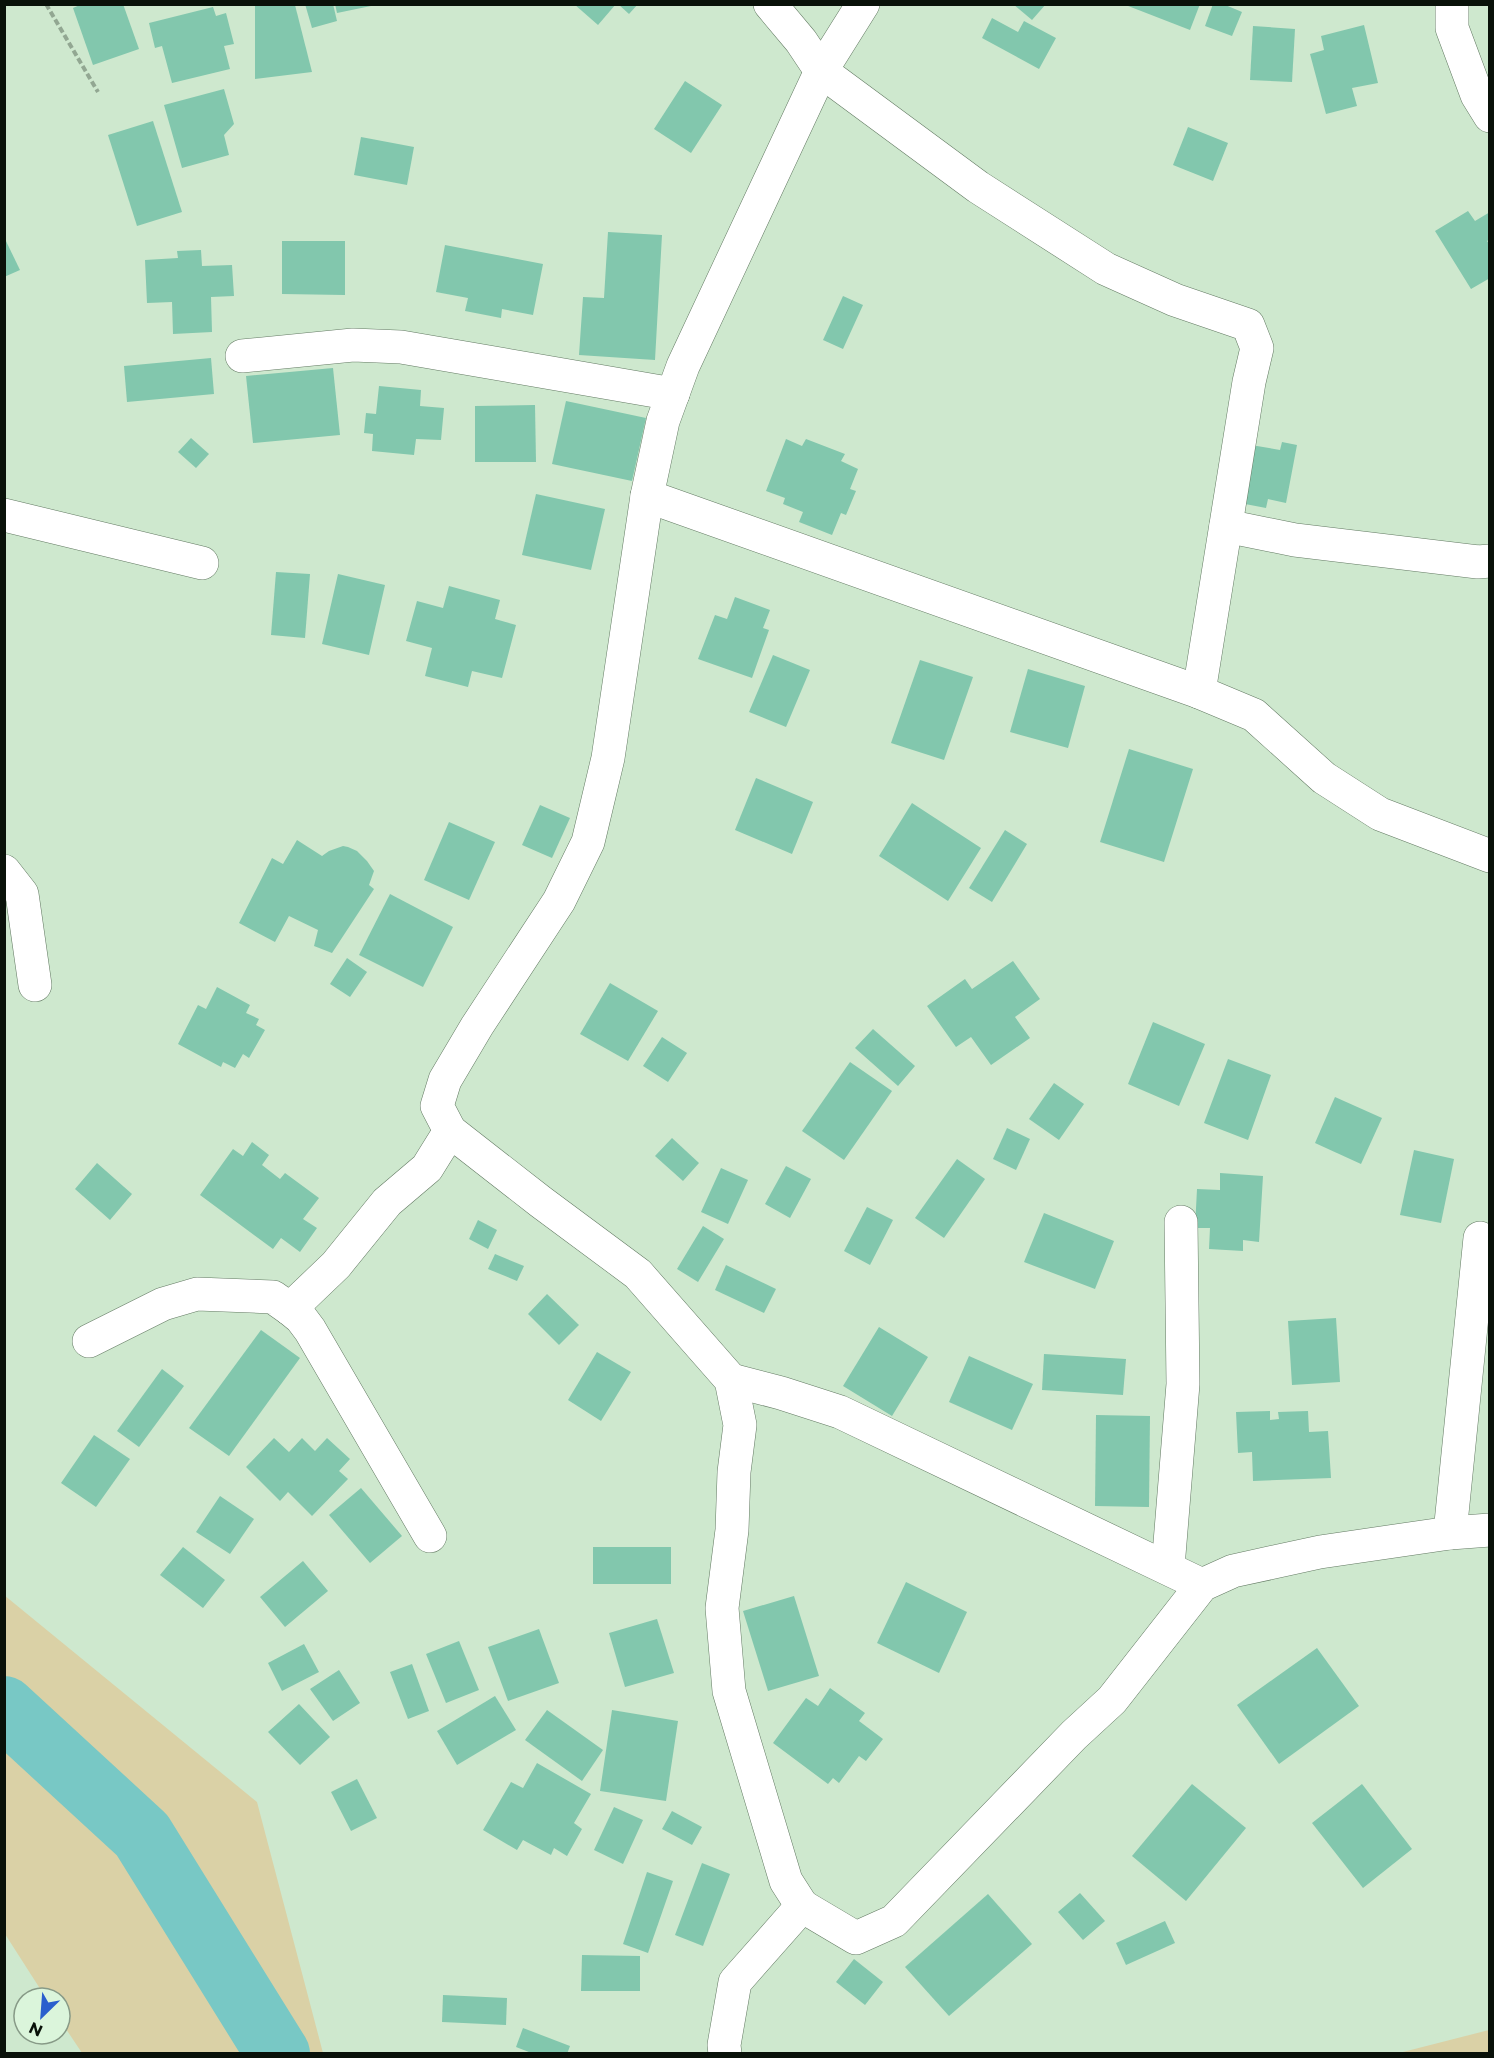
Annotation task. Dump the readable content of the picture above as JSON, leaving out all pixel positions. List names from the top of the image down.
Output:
{
  "north": "bottom left"
}
